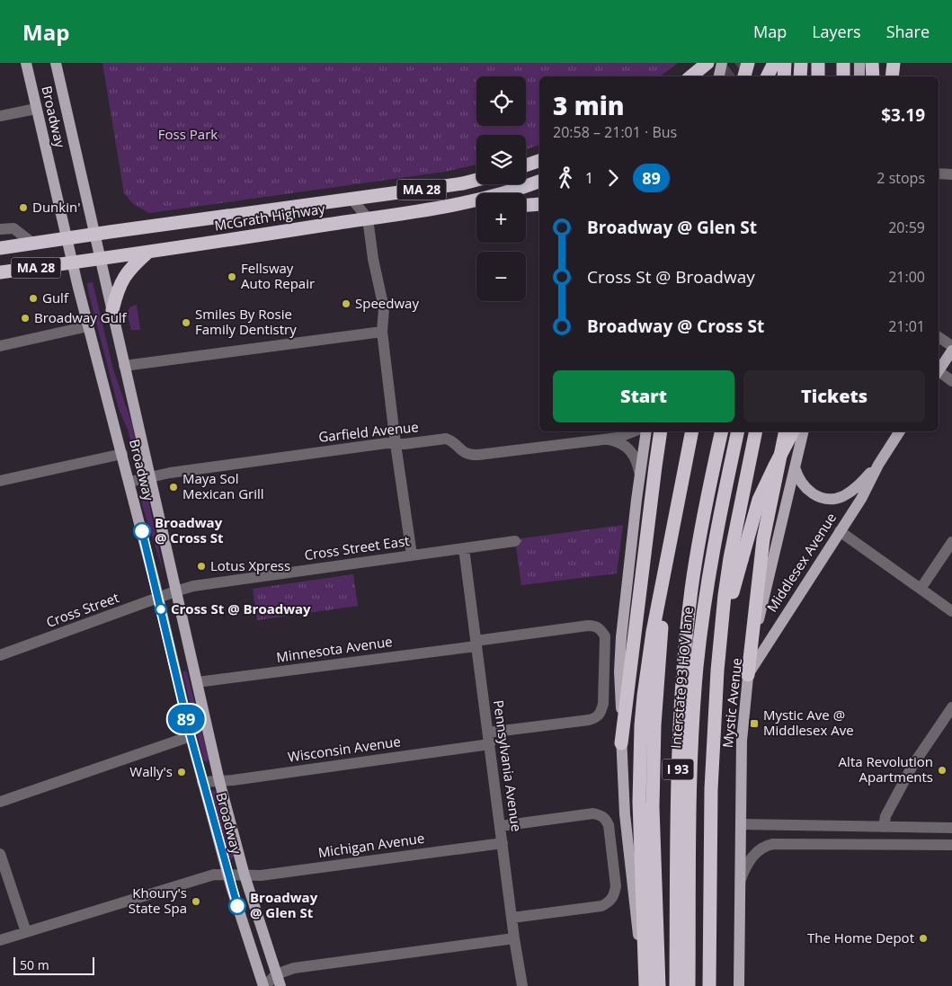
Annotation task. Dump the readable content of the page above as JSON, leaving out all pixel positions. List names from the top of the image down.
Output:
{
  "streets": {
    "highway": [
      "MA 28",
      "McGrath Highway",
      "Interstate 93 HOV lane",
      "I 93"
    ],
    "main road": ["Broadway", "Middlesex Avenue", "Mystic Avenue"],
    "street": [
      "Garfield Avenue",
      "Cross Street East",
      "Cross Street",
      "Minnesota Avenue",
      "Wisconsin Avenue",
      "Pennsylvania Avenue",
      "Michigan Avenue"
    ]
  },
  "crossings": [
    ["Broadway", "McGrath Highway"],
    ["Broadway", "Garfield Avenue"],
    ["Broadway", "Cross Street East"],
    ["Broadway", "Cross Street"],
    ["Broadway", "Minnesota Avenue"],
    ["Broadway", "Wisconsin Avenue"],
    ["Broadway", "Michigan Avenue"],
    ["Cross Street East", "Cross Street"],
    ["Cross Street East", "Pennsylvania Avenue"],
    ["Middlesex Avenue", "Mystic Avenue"],
    ["Minnesota Avenue", "Pennsylvania Avenue"],
    ["Wisconsin Avenue", "Pennsylvania Avenue"],
    ["Pennsylvania Avenue", "Michigan Avenue"]
  ],
  "parks": ["Foss Park"],
  "places": {
    "other": [
      "Dunkin'",
      "Fellsway Auto Repair",
      "Gulf",
      "Speedway",
      "Broadway Gulf",
      "Smiles By Rosie Family Dentistry",
      "Maya Sol Mexican Grill",
      "Broadway @ Cross St",
      "Lotus Xpress",
      "Cross St @ Broadway",
      "Alta Revolution Apartments",
      "Wally's",
      "Khoury's State Spa",
      "Broadway @ Glen St",
      "The Home Depot"
    ],
    "transit": ["Mystic Ave @ Middlesex Ave"]
  },
  "lines": ["bus line 89"],
  "scale_bar": "50 m",
  "page": {
    "header": "Map",
    "nav": ["Map", "Layers", "Share"],
    "on_map": "89",
    "map_buttons": ["+", "−"],
    "heading": ["3 min", "20:58 – 21:01 · Bus", "$3.19"],
    "legs": ["1", "89", "2 stops"],
    "list": [
      {
        "name": "Broadway @ Glen St",
        "value": "20:59"
      },
      {
        "name": "Cross St @ Broadway",
        "value": "21:00"
      },
      {
        "name": "Broadway @ Cross St",
        "value": "21:01"
      }
    ],
    "buttons": ["Start", "Tickets"],
    "scale": "50 m"
  }
}
